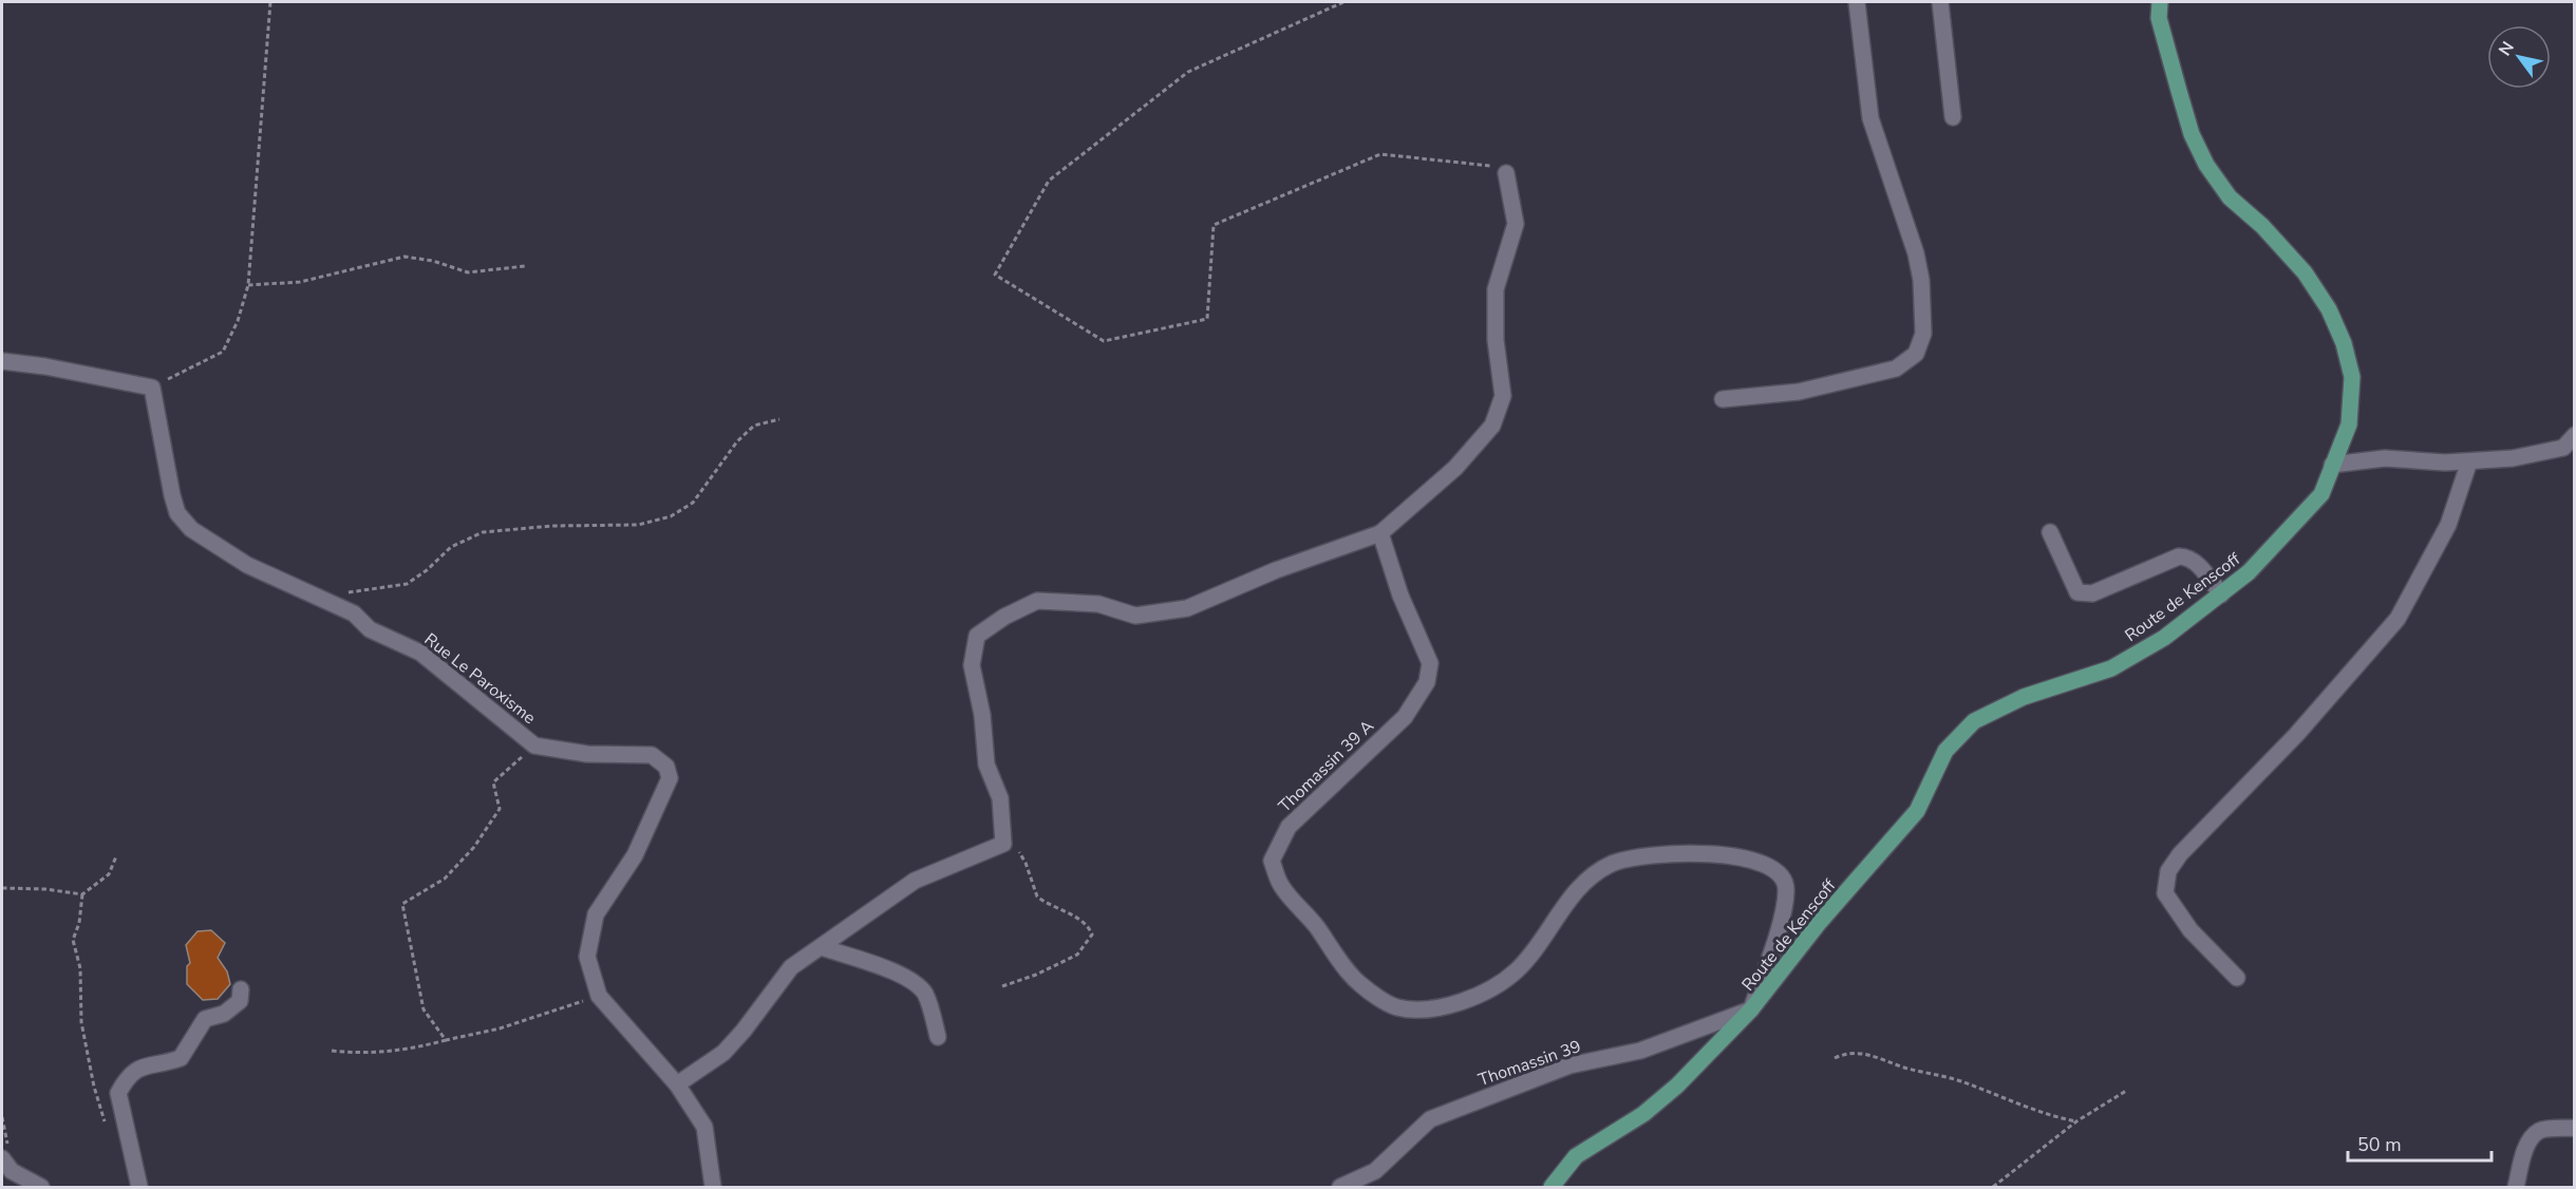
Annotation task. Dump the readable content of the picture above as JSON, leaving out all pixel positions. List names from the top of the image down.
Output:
{
  "streets": {
    "main road": ["Route de Kenscoff"],
    "street": ["Rue Le Paroxisme", "Thomassin 39 A", "Thomassin 39"]
  },
  "crossings": [
    ["Route de Kenscoff", "Thomassin 39 A"],
    ["Route de Kenscoff", "Thomassin 39"],
    ["Thomassin 39 A", "Thomassin 39"]
  ],
  "scale_bar": "50 m",
  "north": "top left"
}
